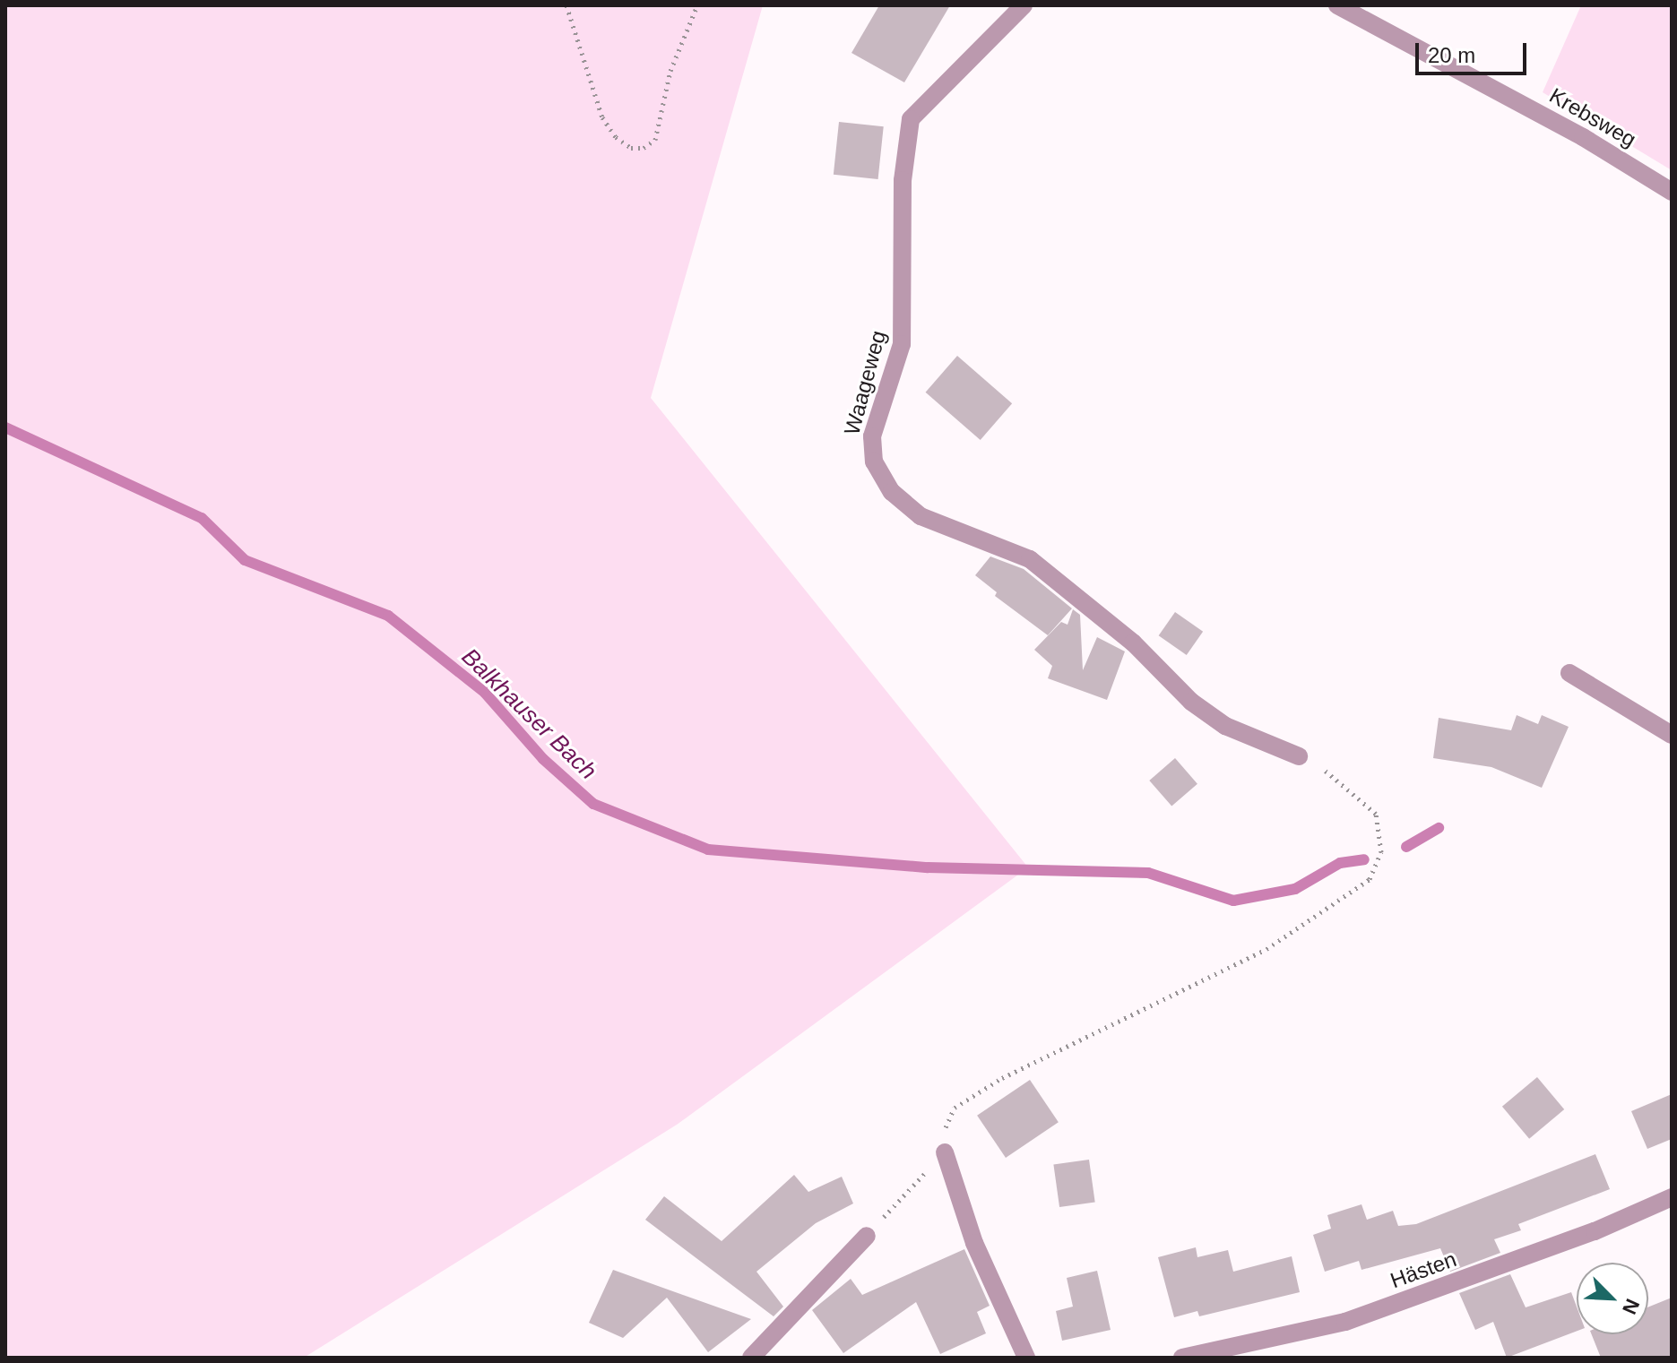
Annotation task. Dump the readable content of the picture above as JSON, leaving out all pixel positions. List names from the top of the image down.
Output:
{
  "streets": {
    "street": ["Krebsweg", "Waageweg", "Hästen"]
  },
  "water": ["Balkhauser Bach"],
  "scale_bar": "20 m",
  "north": "bottom right"
}
